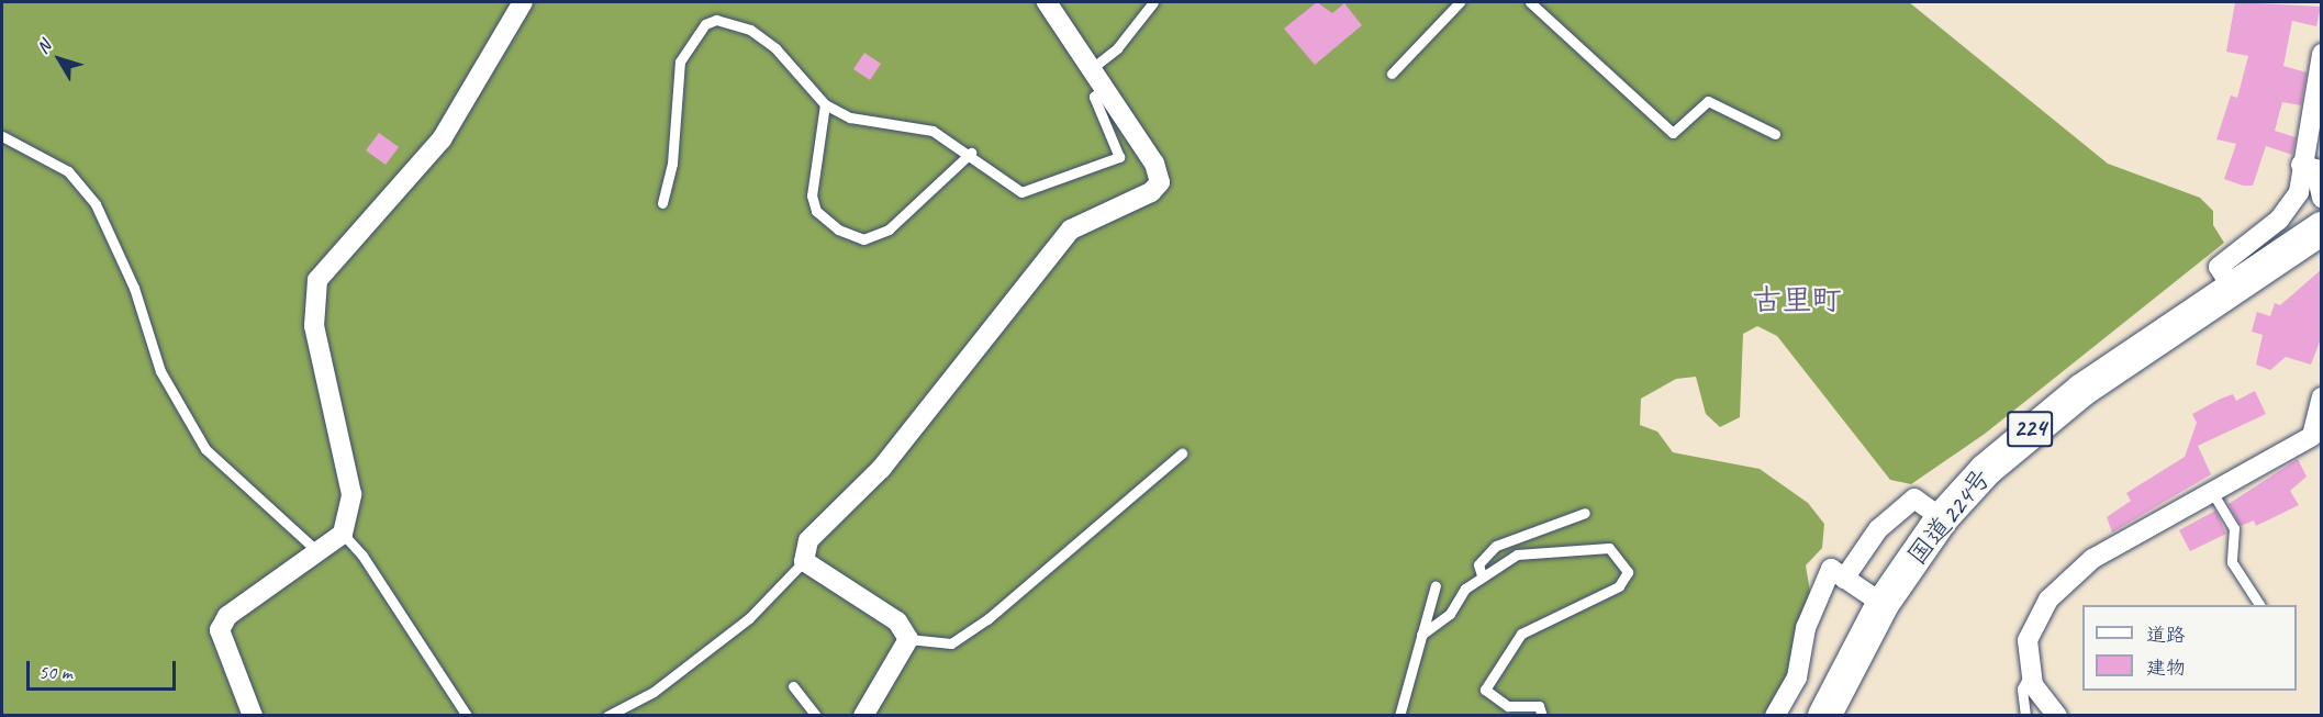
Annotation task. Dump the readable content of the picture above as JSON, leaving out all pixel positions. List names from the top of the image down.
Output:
{
  "streets": {
    "highway": ["224", "国道224号"]
  },
  "districts": ["古里町"],
  "legend": ["道路", "建物"],
  "scale_bar": "50 m",
  "north": "top left"
}
